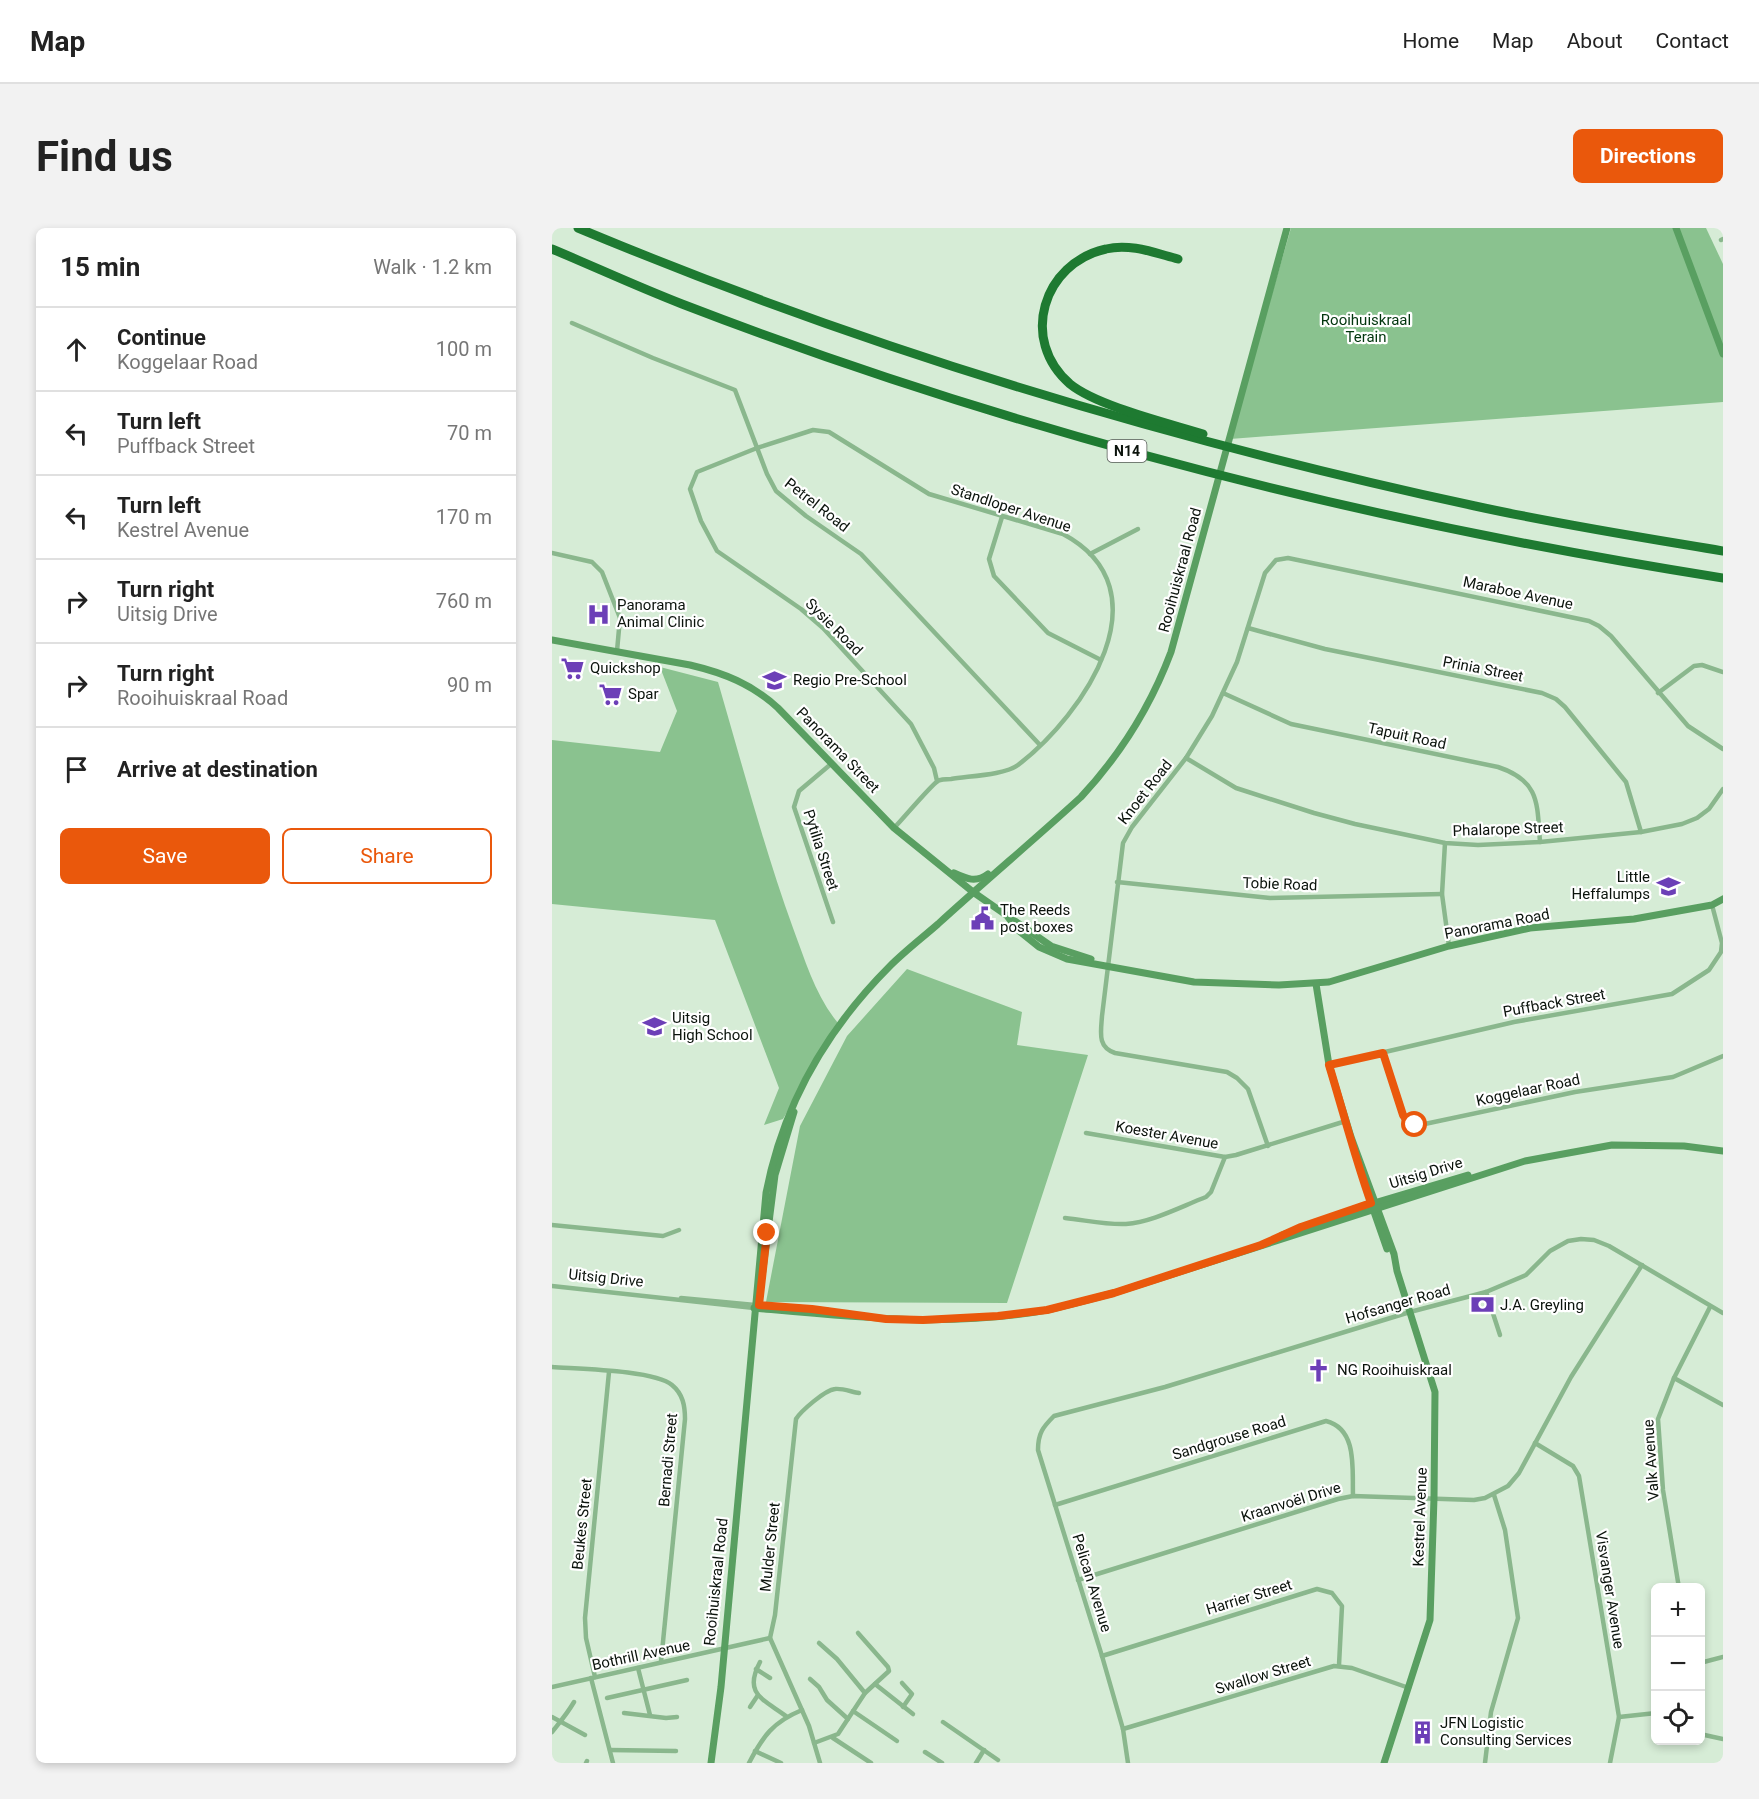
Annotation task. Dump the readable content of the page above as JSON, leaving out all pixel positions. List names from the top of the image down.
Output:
{
  "streets": {
    "highway": ["N14"],
    "main road": [
      "Rooihuiskraal Road",
      "Panorama Street",
      "Panorama Road",
      "Uitsig Drive",
      "Kestrel Avenue"
    ],
    "street": [
      "Petrel Road",
      "Standloper Avenue",
      "Maraboe Avenue",
      "Sysie Road",
      "Prinia Street",
      "Tapuit Road",
      "Knoet Road",
      "Phalarope Street",
      "Pytilia Street",
      "Tobie Road",
      "Puffback Street",
      "Koggelaar Road",
      "Koester Avenue",
      "Hofsanger Road",
      "Sandgrouse Road",
      "Bernadi Street",
      "Valk Avenue",
      "Kraanvoël Drive",
      "Beukes Street",
      "Mulder Street",
      "Pelican Avenue",
      "Visvanger Avenue",
      "Harrier Street",
      "Bothrill Avenue",
      "Swallow Street"
    ]
  },
  "crossings": [
    ["Petrel Road", "Standloper Avenue"],
    ["Standloper Avenue", "Sysie Road"],
    ["Rooihuiskraal Road", "Panorama Street"],
    ["Rooihuiskraal Road", "Uitsig Drive"],
    ["Rooihuiskraal Road", "Bothrill Avenue"],
    ["Maraboe Avenue", "Knoet Road"],
    ["Prinia Street", "Knoet Road"],
    ["Prinia Street", "Phalarope Street"],
    ["Tapuit Road", "Knoet Road"],
    ["Tapuit Road", "Phalarope Street"],
    ["Panorama Street", "Knoet Road"],
    ["Panorama Street", "Pytilia Street"],
    ["Panorama Street", "Panorama Road"],
    ["Panorama Street", "Kestrel Avenue"],
    ["Knoet Road", "Phalarope Street"],
    ["Knoet Road", "Tobie Road"],
    ["Knoet Road", "Koester Avenue"],
    ["Panorama Road", "Puffback Street"],
    ["Puffback Street", "Koggelaar Road"],
    ["Puffback Street", "Kestrel Avenue"],
    ["Koester Avenue", "Kestrel Avenue"],
    ["Uitsig Drive", "Kestrel Avenue"],
    ["Hofsanger Road", "Valk Avenue"],
    ["Hofsanger Road", "Kestrel Avenue"],
    ["Hofsanger Road", "Pelican Avenue"],
    ["Sandgrouse Road", "Kraanvoël Drive"],
    ["Sandgrouse Road", "Pelican Avenue"],
    ["Bernadi Street", "Beukes Street"],
    ["Bernadi Street", "Bothrill Avenue"],
    ["Kraanvoël Drive", "Kestrel Avenue"],
    ["Kraanvoël Drive", "Pelican Avenue"],
    ["Beukes Street", "Bothrill Avenue"],
    ["Mulder Street", "Bothrill Avenue"],
    ["Pelican Avenue", "Harrier Street"],
    ["Pelican Avenue", "Swallow Street"],
    ["Harrier Street", "Swallow Street"]
  ],
  "parks": ["Rooihuiskraal Terain"],
  "places": {
    "hospital": ["Panorama Animal Clinic"],
    "supermarket": ["Quickshop", "Spar"],
    "school or university": ["Regio Pre-School", "Little Heffalumps", "Uitsig High School"],
    "public building": ["The Reeds post boxes"],
    "bank": ["J.A. Greyling"],
    "church": ["NG Rooihuiskraal"],
    "building": ["JFN Logistic Consulting Services"]
  },
  "page": {
    "header": "Map",
    "nav": [
      "Home",
      "Map",
      "About",
      "Contact"
    ],
    "buttons": [
      "Directions",
      ["Save", "Share"]
    ],
    "title": "Find us",
    "heading": ["15 min", "Walk · 1.2 km"],
    "list": [
      ["Continue", "Koggelaar Road", "100 m"],
      ["Turn left", "Puffback Street", "70 m"],
      ["Turn left", "Kestrel Avenue", "170 m"],
      ["Turn right", "Uitsig Drive", "760 m"],
      ["Turn right", "Rooihuiskraal Road", "90 m"],
      "Arrive at destination"
    ],
    "map_buttons": ["+", "−"]
  }
}
